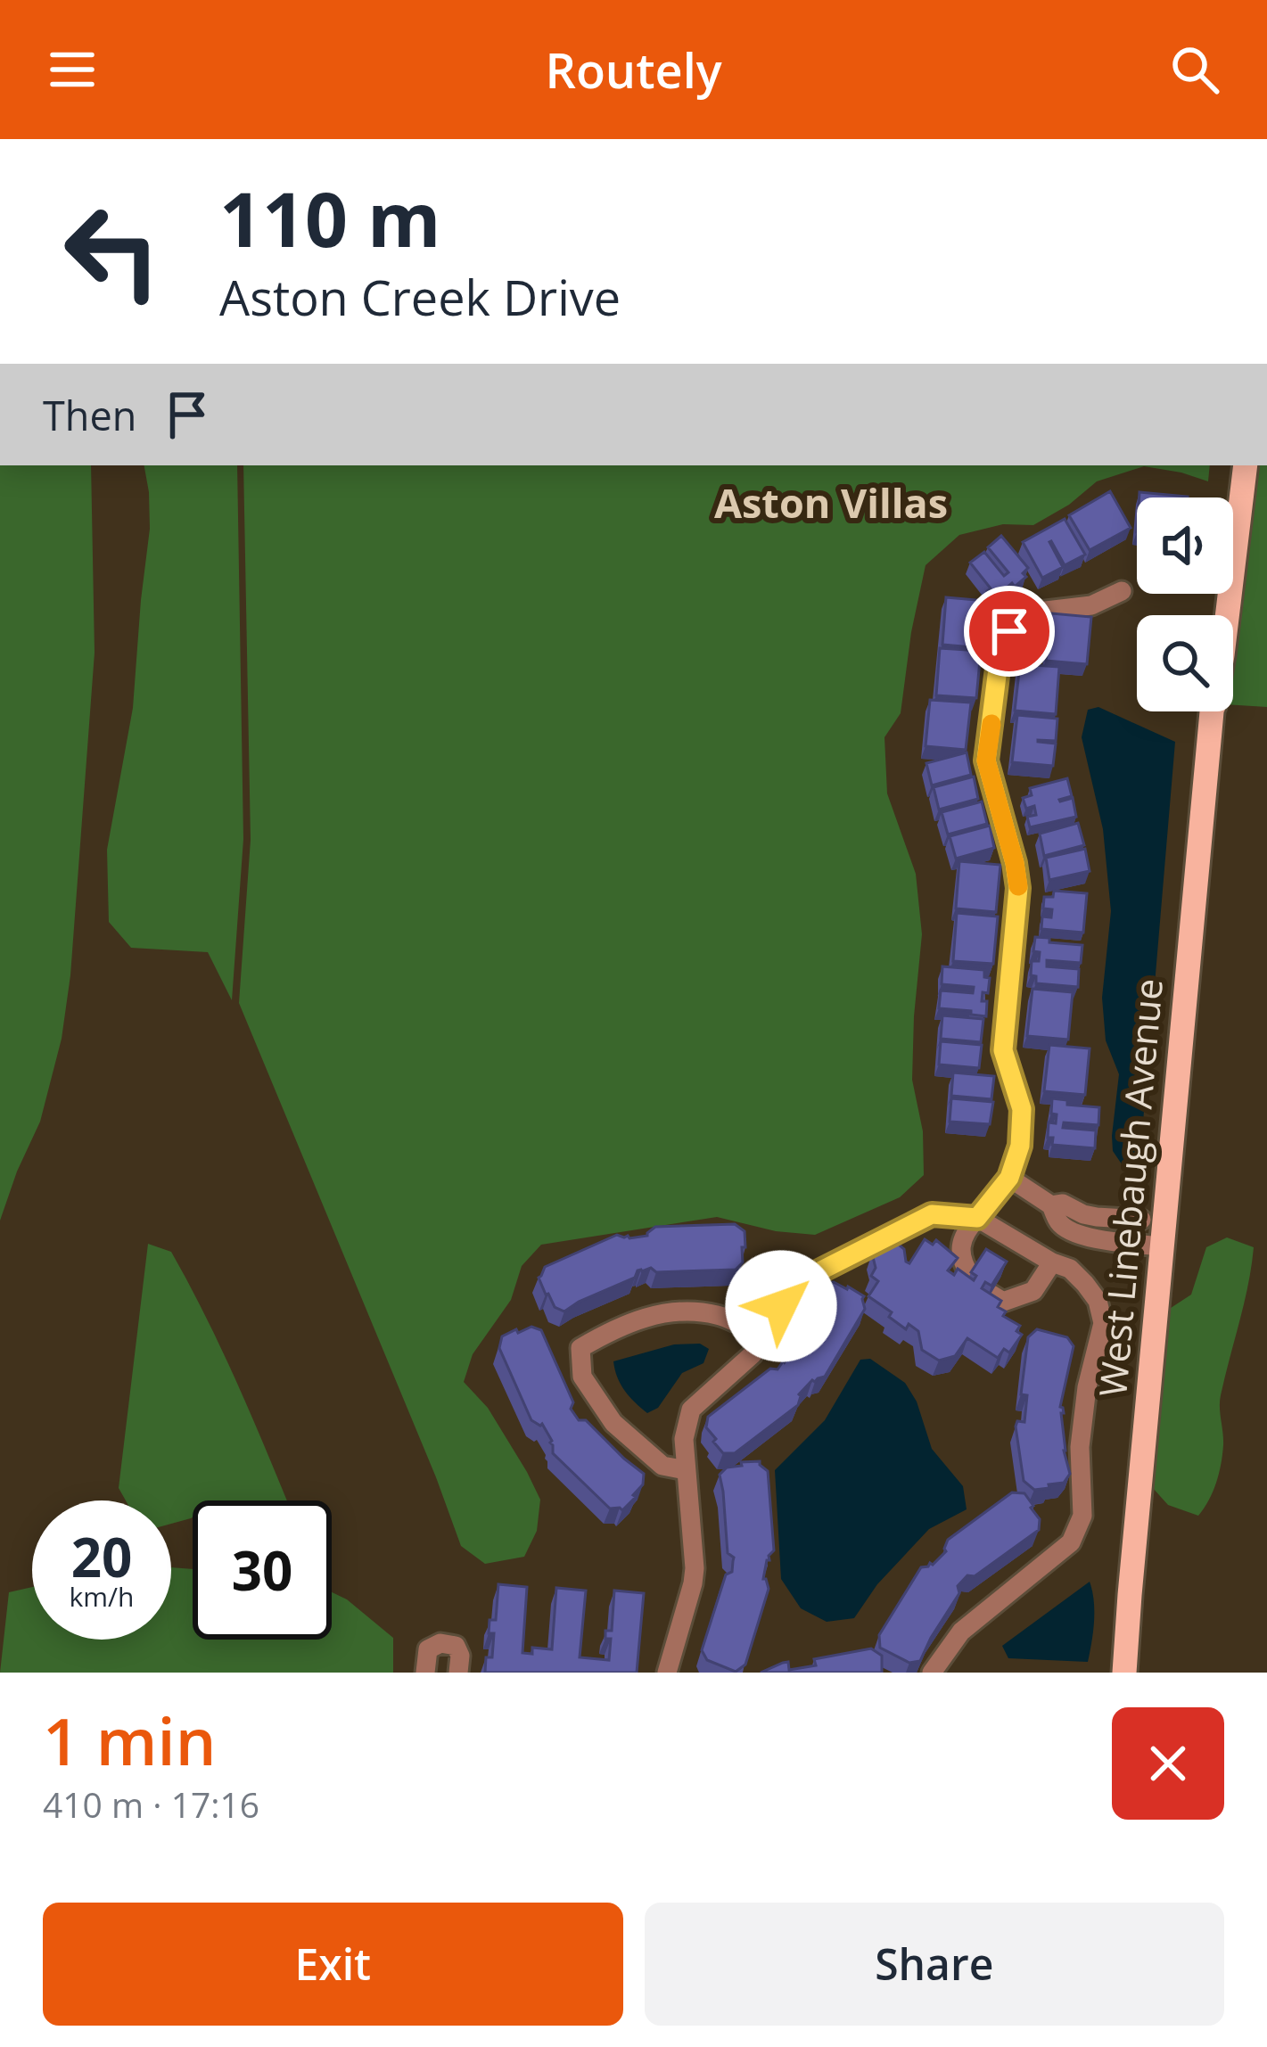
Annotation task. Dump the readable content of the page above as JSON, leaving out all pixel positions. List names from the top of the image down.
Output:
{
  "streets": {
    "main road": ["West Linebaugh Avenue"]
  },
  "districts": ["Aston Villas"],
  "page": {
    "header": "Routely",
    "turn": ["110 m", "Aston Creek Drive"],
    "then": "Then",
    "speed": "20 km/h",
    "limit": "30",
    "heading": ["1 min", "410 m · 17:16"],
    "buttons": ["Exit", "Share"]
  }
}
